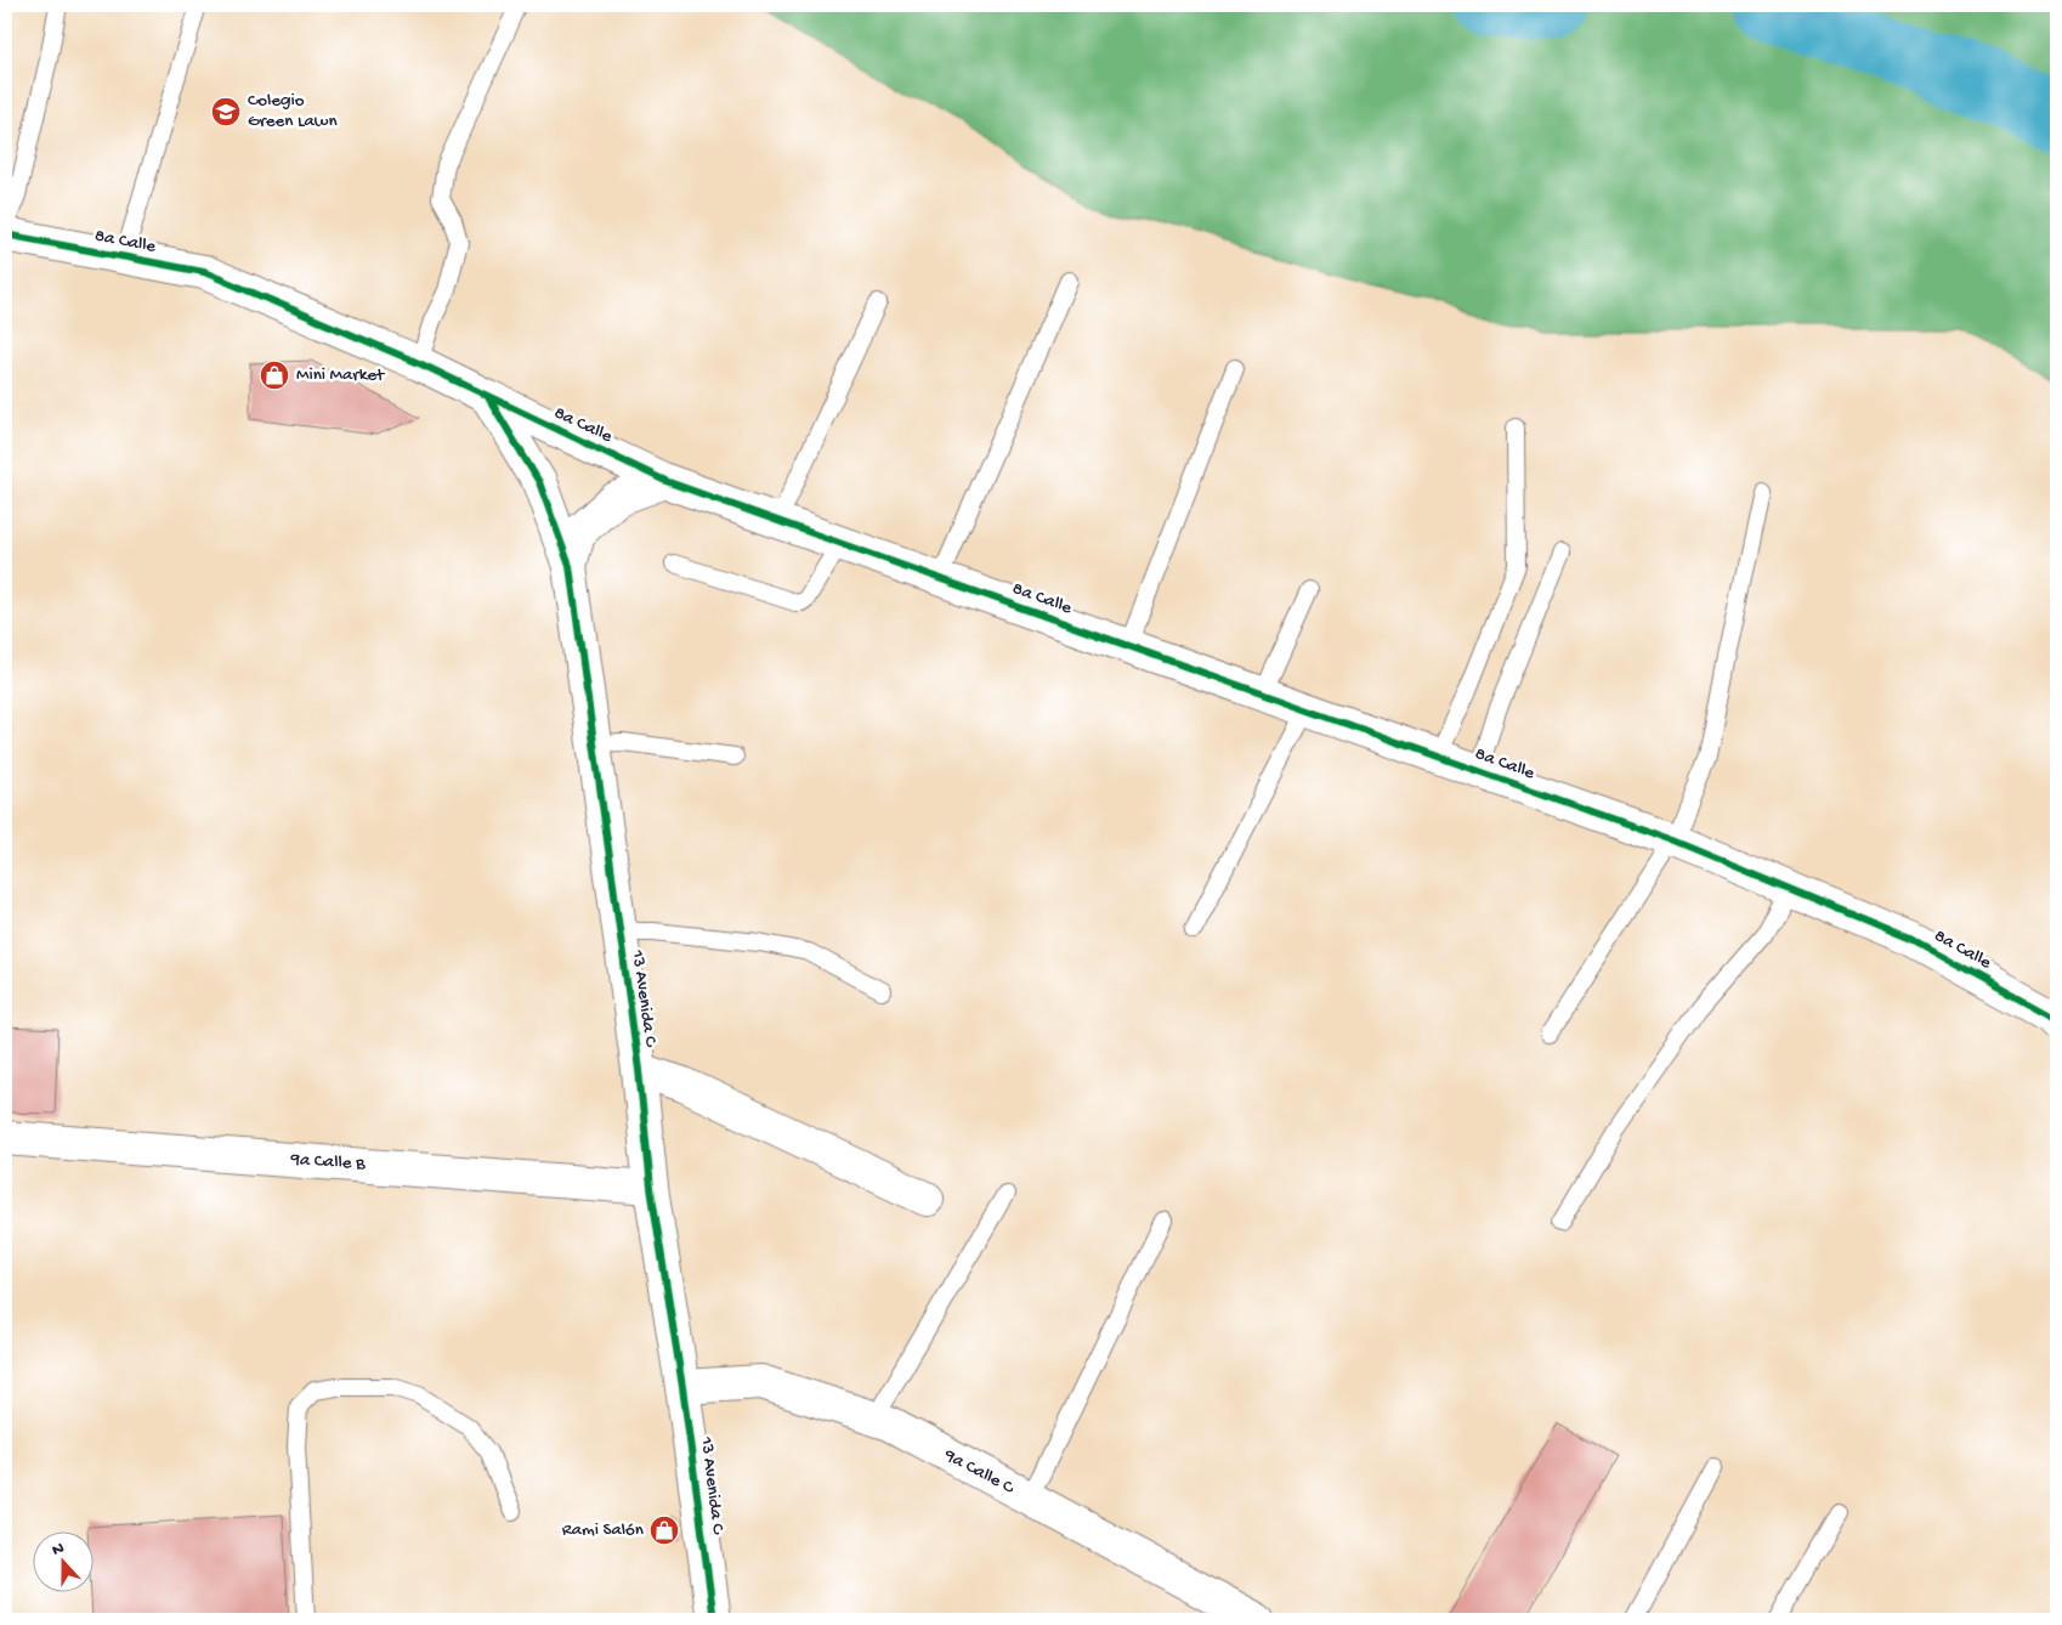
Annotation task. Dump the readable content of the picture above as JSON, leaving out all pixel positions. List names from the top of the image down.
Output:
{
  "streets": {
    "street": [
      "8a Calle",
      "13 Avenida C",
      "9a Calle B",
      "9a Calle C"
    ]
  },
  "crossings": [
    ["8a Calle", "13 Avenida C"],
    ["13 Avenida C", "9a Calle B"],
    ["13 Avenida C", "9a Calle C"]
  ],
  "places": {
    "school or university": ["Colegio Green Lawn"],
    "shop": ["Mini Market", "Rami Salón"]
  },
  "north": "top"
}
